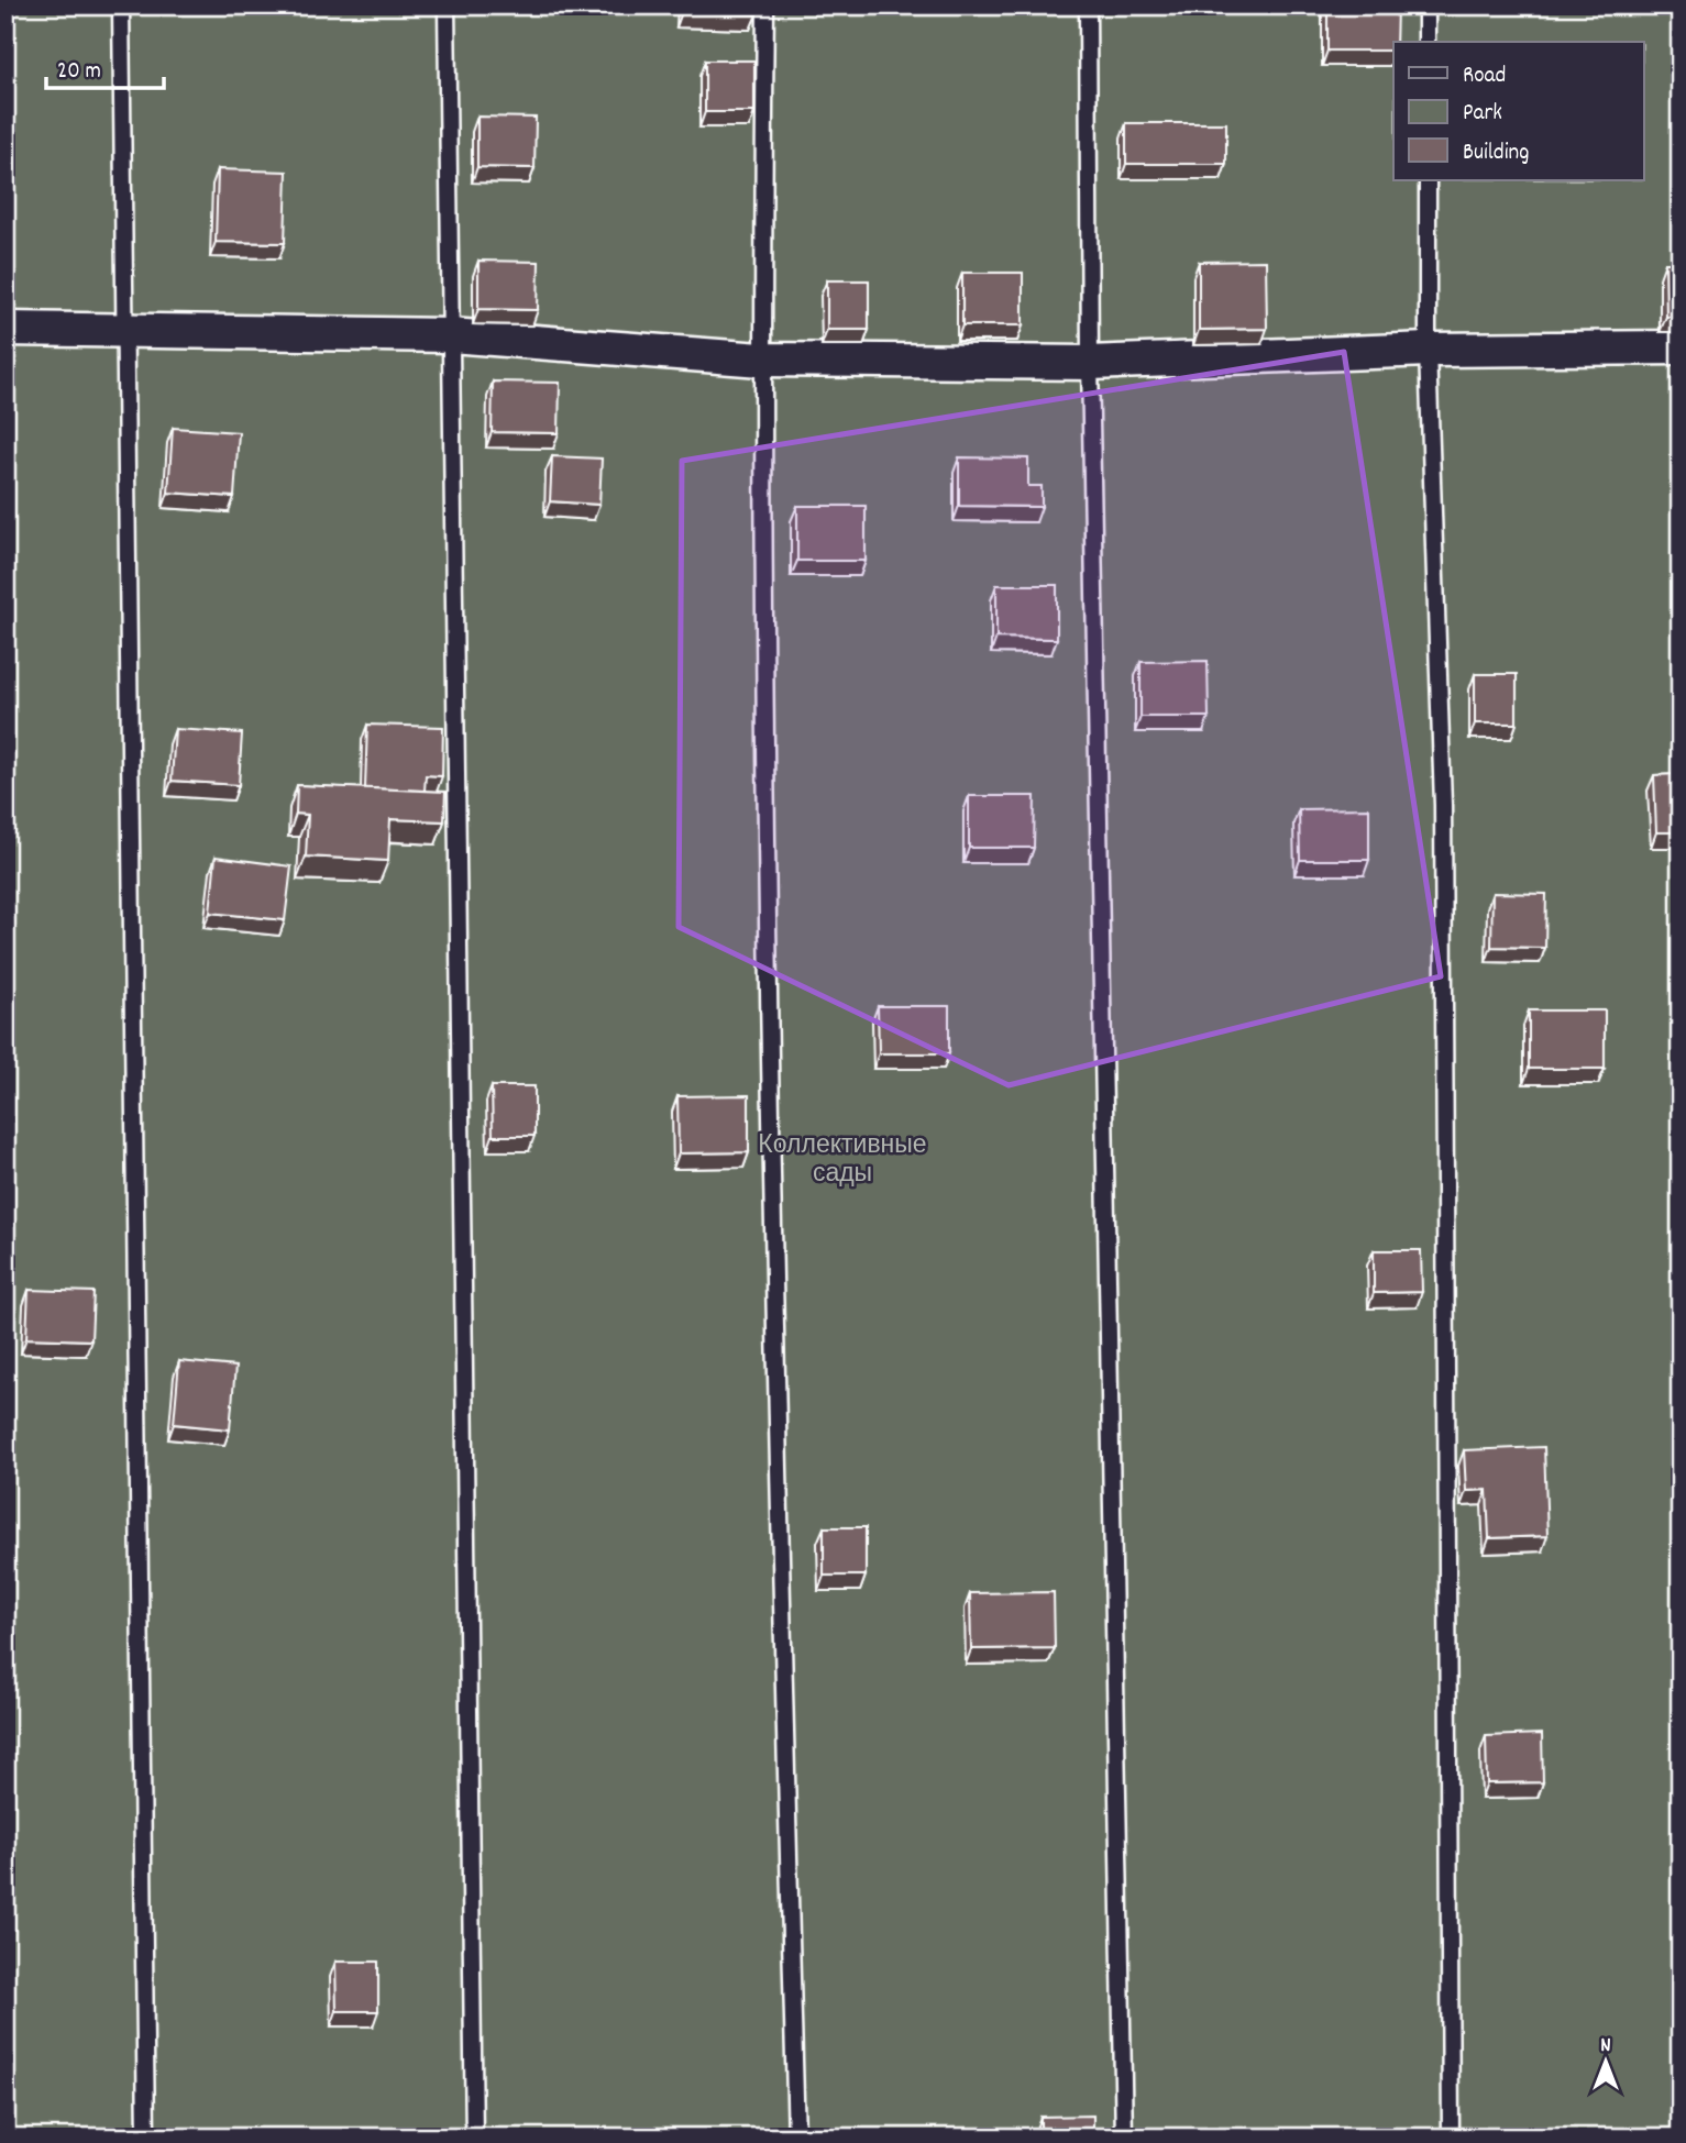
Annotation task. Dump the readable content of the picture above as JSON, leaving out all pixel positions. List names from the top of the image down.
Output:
{
  "parks": ["Коллективные сады"],
  "legend": ["Road", "Park", "Building"],
  "scale_bar": "20 m",
  "north": "top"
}
